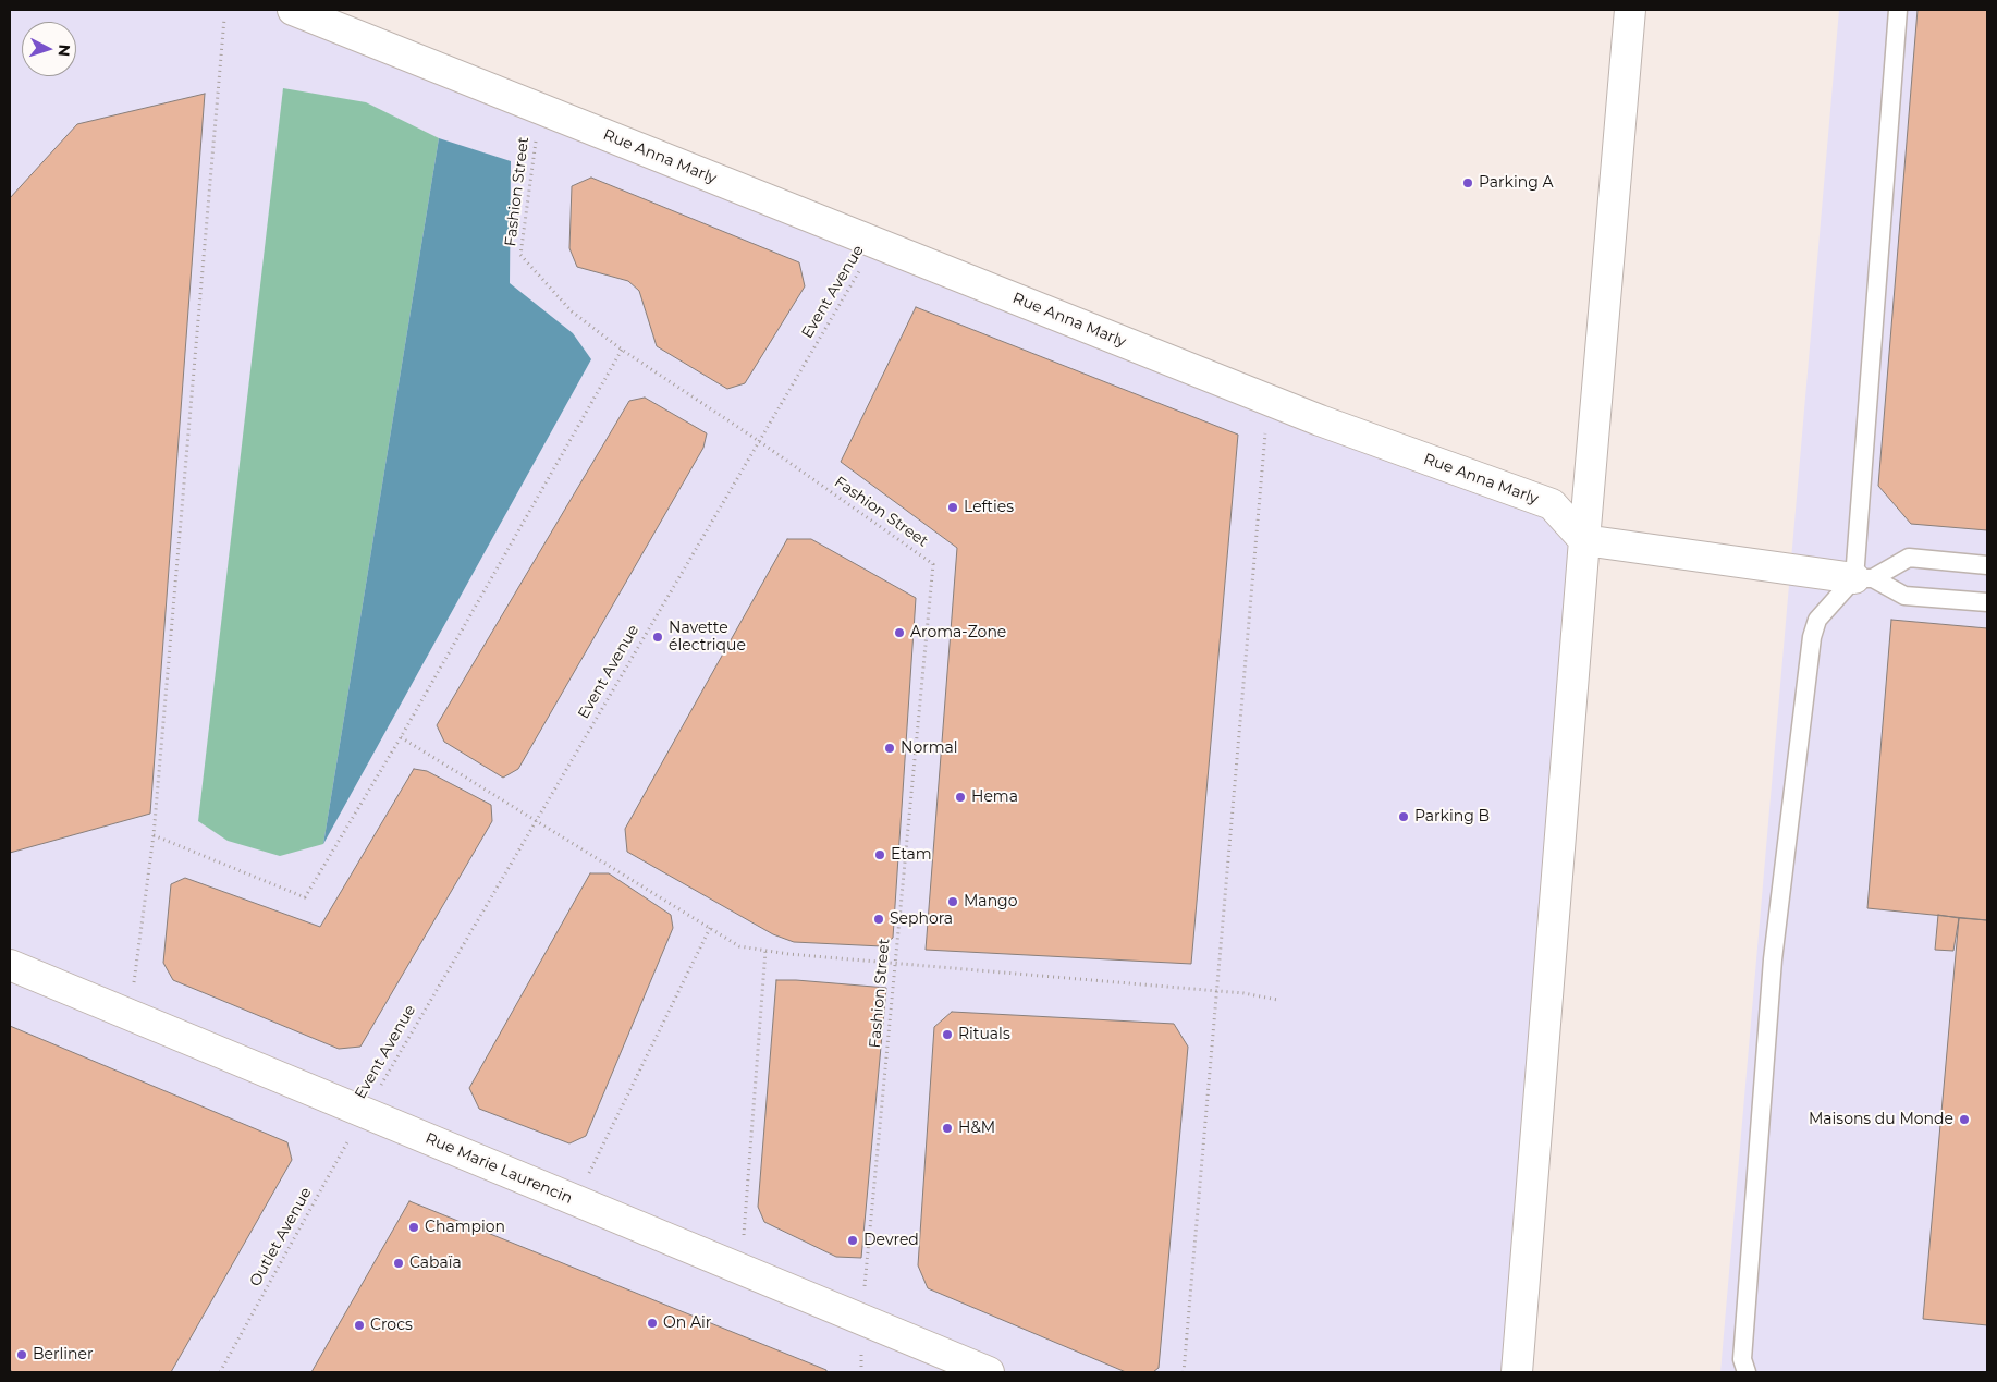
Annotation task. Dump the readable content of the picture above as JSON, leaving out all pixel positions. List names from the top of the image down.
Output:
{
  "streets": {
    "street": ["Rue Anna Marly", "Rue Marie Laurencin"],
    "path": ["Fashion Street", "Event Avenue", "Outlet Avenue"]
  },
  "crossings": [
    ["Rue Anna Marly", "Fashion Street"],
    ["Rue Anna Marly", "Event Avenue"],
    ["Fashion Street", "Event Avenue"],
    ["Fashion Street", "Rue Marie Laurencin"],
    ["Event Avenue", "Rue Marie Laurencin"],
    ["Event Avenue", "Outlet Avenue"],
    ["Rue Marie Laurencin", "Outlet Avenue"]
  ],
  "places": [
    "Parking A",
    "Lefties",
    "Aroma-Zone",
    "Navette électrique",
    "Normal",
    "Hema",
    "Parking B",
    "Etam",
    "Mango",
    "Sephora",
    "Rituals",
    "Maisons du Monde",
    "H&M",
    "Champion",
    "Devred",
    "Cabaïa",
    "On Air",
    "Crocs",
    "Berliner"
  ],
  "north": "right"
}
